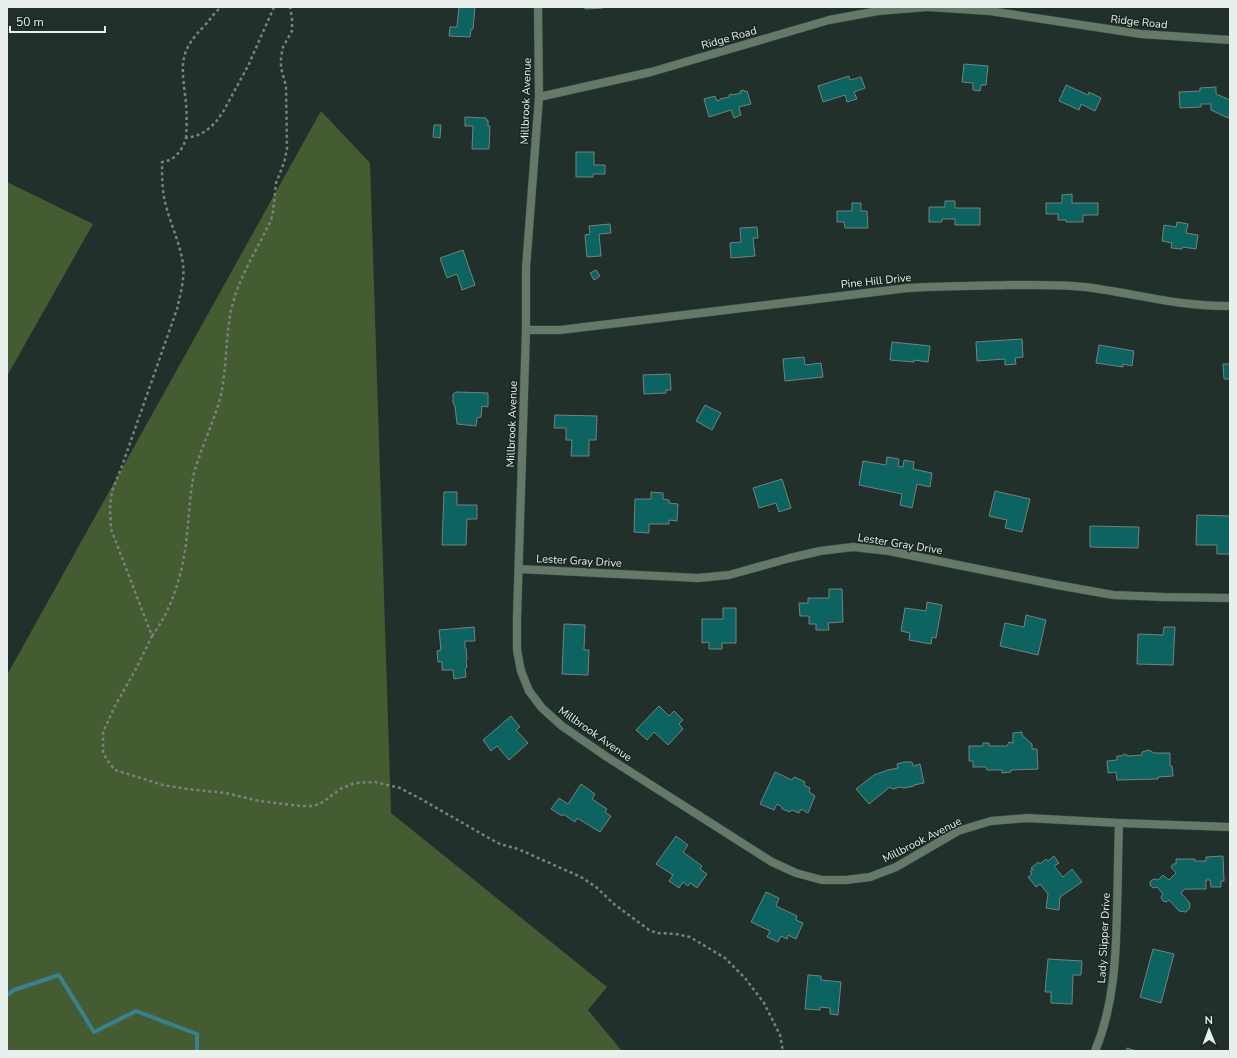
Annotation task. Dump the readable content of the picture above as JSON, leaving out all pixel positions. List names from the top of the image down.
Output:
{
  "streets": {
    "street": [
      "Ridge Road",
      "Millbrook Avenue",
      "Pine Hill Drive",
      "Lester Gray Drive",
      "Lady Slipper Drive"
    ]
  },
  "crossings": [
    ["Ridge Road", "Millbrook Avenue"],
    ["Millbrook Avenue", "Pine Hill Drive"],
    ["Millbrook Avenue", "Lester Gray Drive"],
    ["Millbrook Avenue", "Lady Slipper Drive"]
  ],
  "scale_bar": "50 m",
  "north": "top"
}
